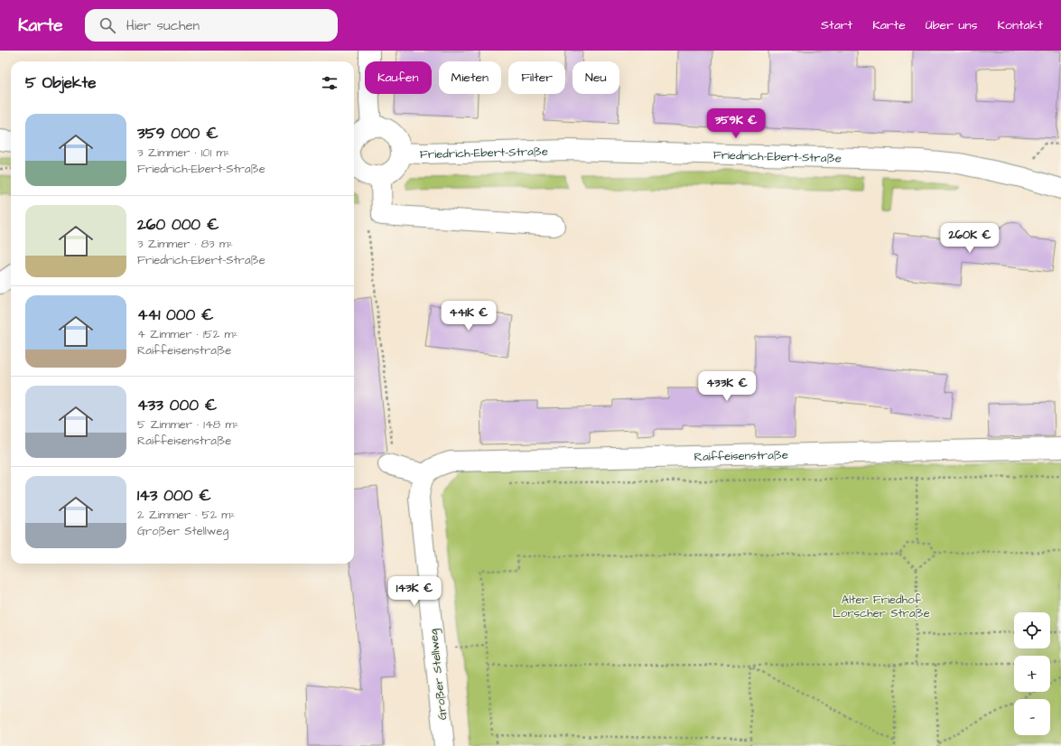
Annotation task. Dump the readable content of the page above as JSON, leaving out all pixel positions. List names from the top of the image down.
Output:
{
  "streets": {
    "street": ["Friedrich-Ebert-Straße", "Raiffeisenstraße", "Großer Stellweg"]
  },
  "crossings": [
    ["Raiffeisenstraße", "Großer Stellweg"]
  ],
  "parks": ["Alter Friedhof Lorscher Straße"],
  "page": {
    "header": "Karte",
    "search": "Hier suchen",
    "nav": [
      "Start",
      "Karte",
      "Über uns",
      "Kontakt"
    ],
    "chip": [
      "Kaufen",
      "Mieten",
      "Filter",
      "Neu"
    ],
    "heading": "5 Objekte",
    "list": [
      {
        "name": "359 000 €",
        "note": "3 Zimmer · 101 m² · Friedrich-Ebert-Straße"
      },
      {
        "name": "260 000 €",
        "note": "3 Zimmer · 83 m² · Friedrich-Ebert-Straße"
      },
      {
        "name": "441 000 €",
        "note": "4 Zimmer · 152 m² · Raiffeisenstraße"
      },
      {
        "name": "433 000 €",
        "note": "5 Zimmer · 148 m² · Raiffeisenstraße"
      },
      {
        "name": "143 000 €",
        "note": "2 Zimmer · 52 m² · Großer Stellweg"
      }
    ],
    "price": [
      "359K €",
      "260K €",
      "441K €",
      "433K €",
      "143K €"
    ],
    "map_buttons": ["+", "−"]
  }
}
